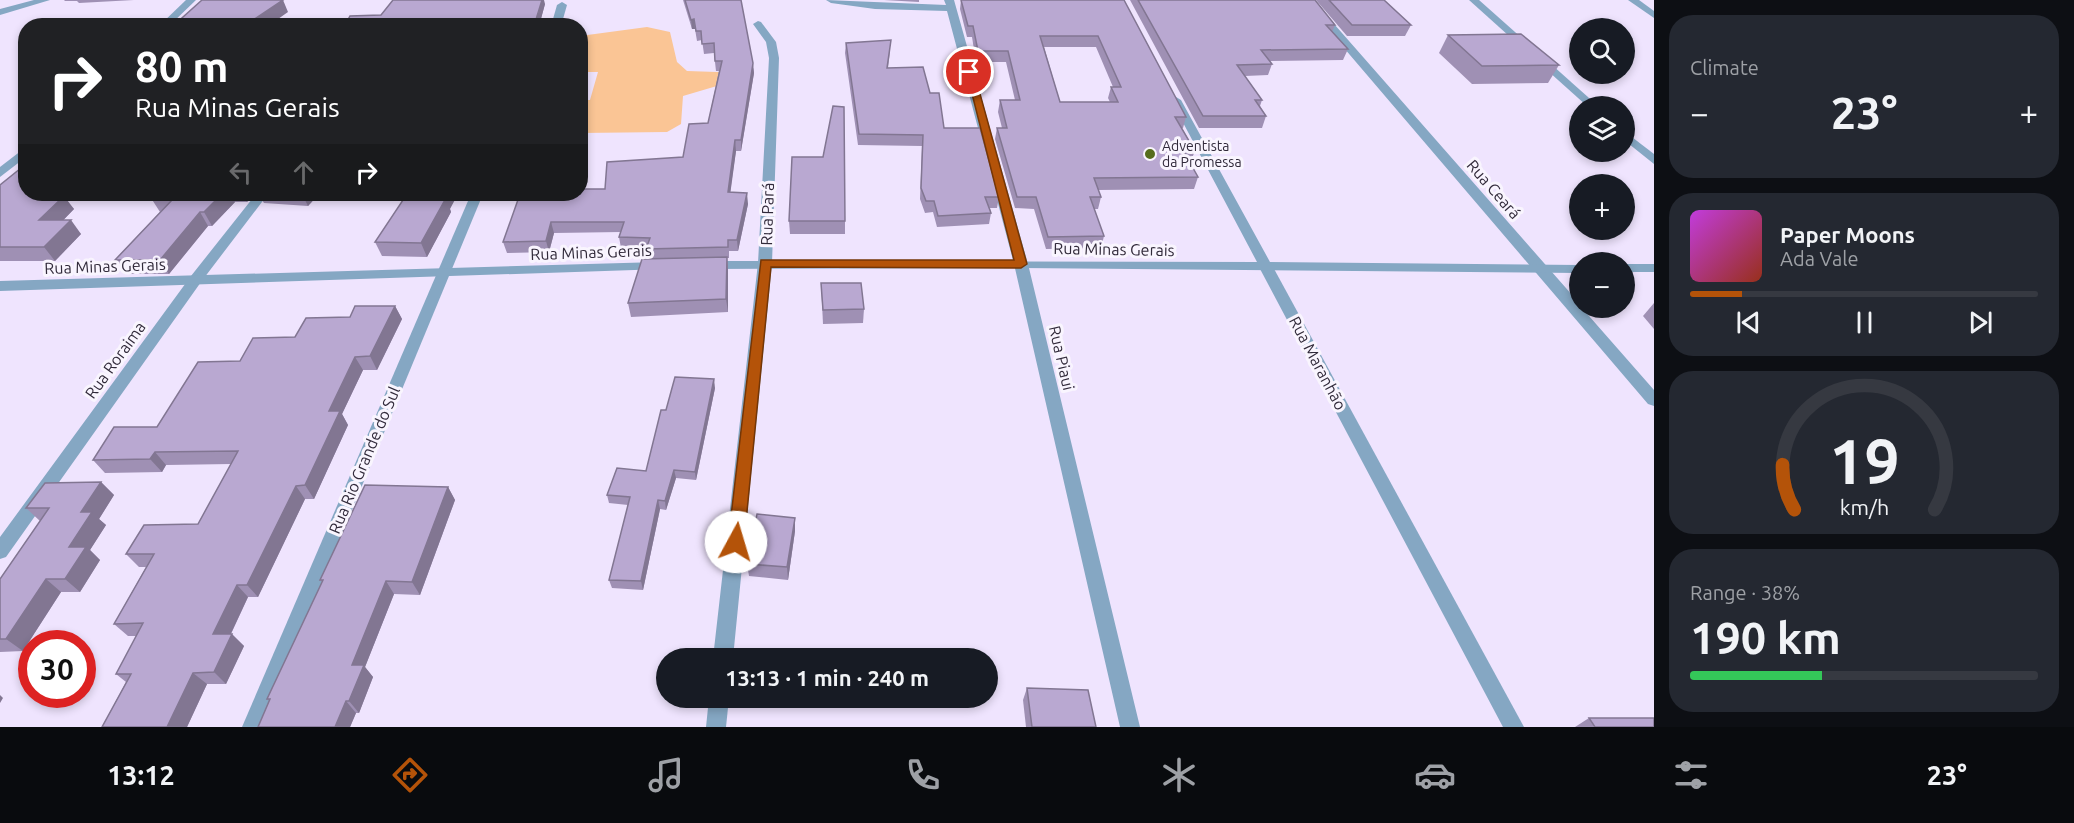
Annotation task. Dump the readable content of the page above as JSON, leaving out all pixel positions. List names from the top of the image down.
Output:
{
  "streets": {
    "street": [
      "Rua Ceará",
      "Rua Pará",
      "Rua Minas Gerais",
      "Rua Piaui",
      "Rua Roraima",
      "Rua Maranhão",
      "Rua Rio Grande do Sul"
    ]
  },
  "crossings": [
    ["Rua Ceará", "Rua Minas Gerais"],
    ["Rua Pará", "Rua Minas Gerais"],
    ["Rua Minas Gerais", "Rua Piaui"],
    ["Rua Minas Gerais", "Rua Roraima"],
    ["Rua Minas Gerais", "Rua Maranhão"],
    ["Rua Minas Gerais", "Rua Rio Grande do Sul"]
  ],
  "places": ["Adventista da Promessa"],
  "page": {
    "tile": [
      "Climate",
      ["Range · 38%", "190 km"]
    ],
    "map_buttons": ["+", "−"],
    "turn": ["80 m", "Rua Minas Gerais"],
    "heat": ["−", "23°", "+"],
    "song": ["Paper Moons", "Ada Vale"],
    "limit": "30",
    "trip": "13:13 · 1 min · 240 m",
    "tabs": ["13:12", "23°"],
    "gauge": ["19", "km/h"]
  }
}
